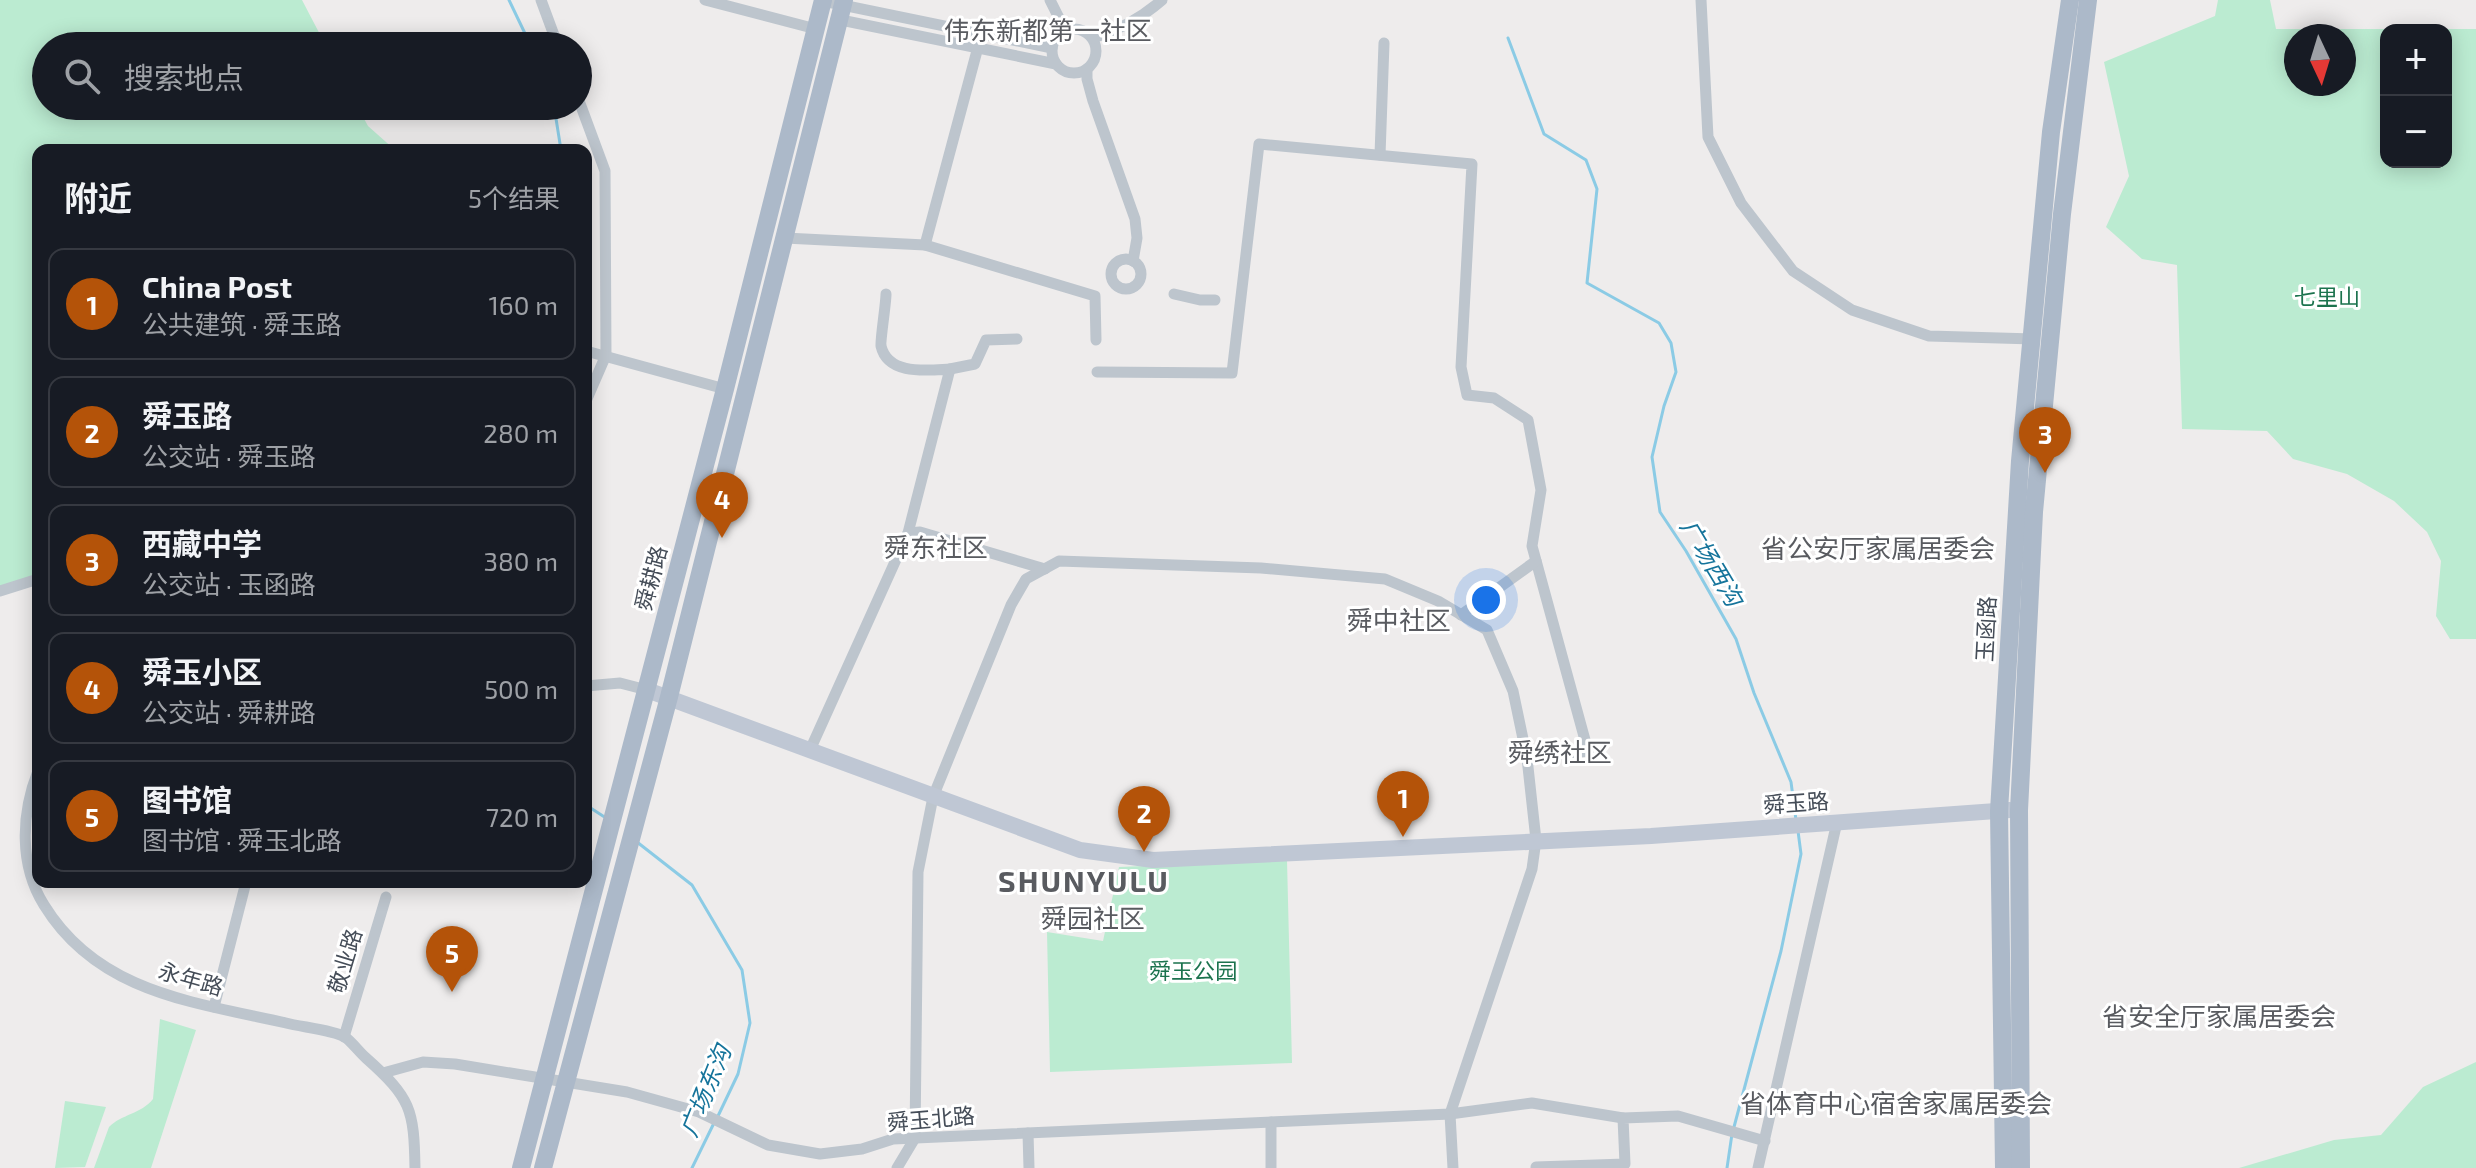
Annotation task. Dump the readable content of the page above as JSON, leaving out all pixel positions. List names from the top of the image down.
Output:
{
  "streets": {
    "main road": ["舜耕路", "玉函路"],
    "street": [
      "舜玉路",
      "敬业路",
      "永年路",
      "舜玉北路"
    ]
  },
  "crossings": [
    ["舜耕路", "舜玉路"],
    ["舜耕路", "舜玉北路"],
    ["玉函路", "舜玉路"],
    ["敬业路", "永年路"],
    ["永年路", "舜玉北路"]
  ],
  "districts": [
    "伟东新都第一社区",
    "舜东社区",
    "省公安厅家属居委会",
    "舜中社区",
    "舜绣社区",
    "SHUNYULU",
    "舜园社区",
    "省安全厅家属居委会",
    "省体育中心宿舍家属居委会"
  ],
  "water": ["广场西沟", "广场东沟"],
  "parks": ["七里山", "舜玉公园"],
  "north": "bottom",
  "page": {
    "map_buttons": ["+", "−"],
    "search": "搜索地点",
    "heading": ["附近", "5个结果"],
    "list": [
      {
        "mark": "1",
        "name": "China Post",
        "note": "公共建筑 · 舜玉路",
        "value": "160 m"
      },
      {
        "mark": "2",
        "name": "舜玉路",
        "note": "公交站 · 舜玉路",
        "value": "280 m"
      },
      {
        "mark": "3",
        "name": "西藏中学",
        "note": "公交站 · 玉函路",
        "value": "380 m"
      },
      {
        "mark": "4",
        "name": "舜玉小区",
        "note": "公交站 · 舜耕路",
        "value": "500 m"
      },
      {
        "mark": "5",
        "name": "图书馆",
        "note": "图书馆 · 舜玉北路",
        "value": "720 m"
      }
    ],
    "pins": [
      "3",
      "4",
      "1",
      "2",
      "5"
    ]
  }
}
